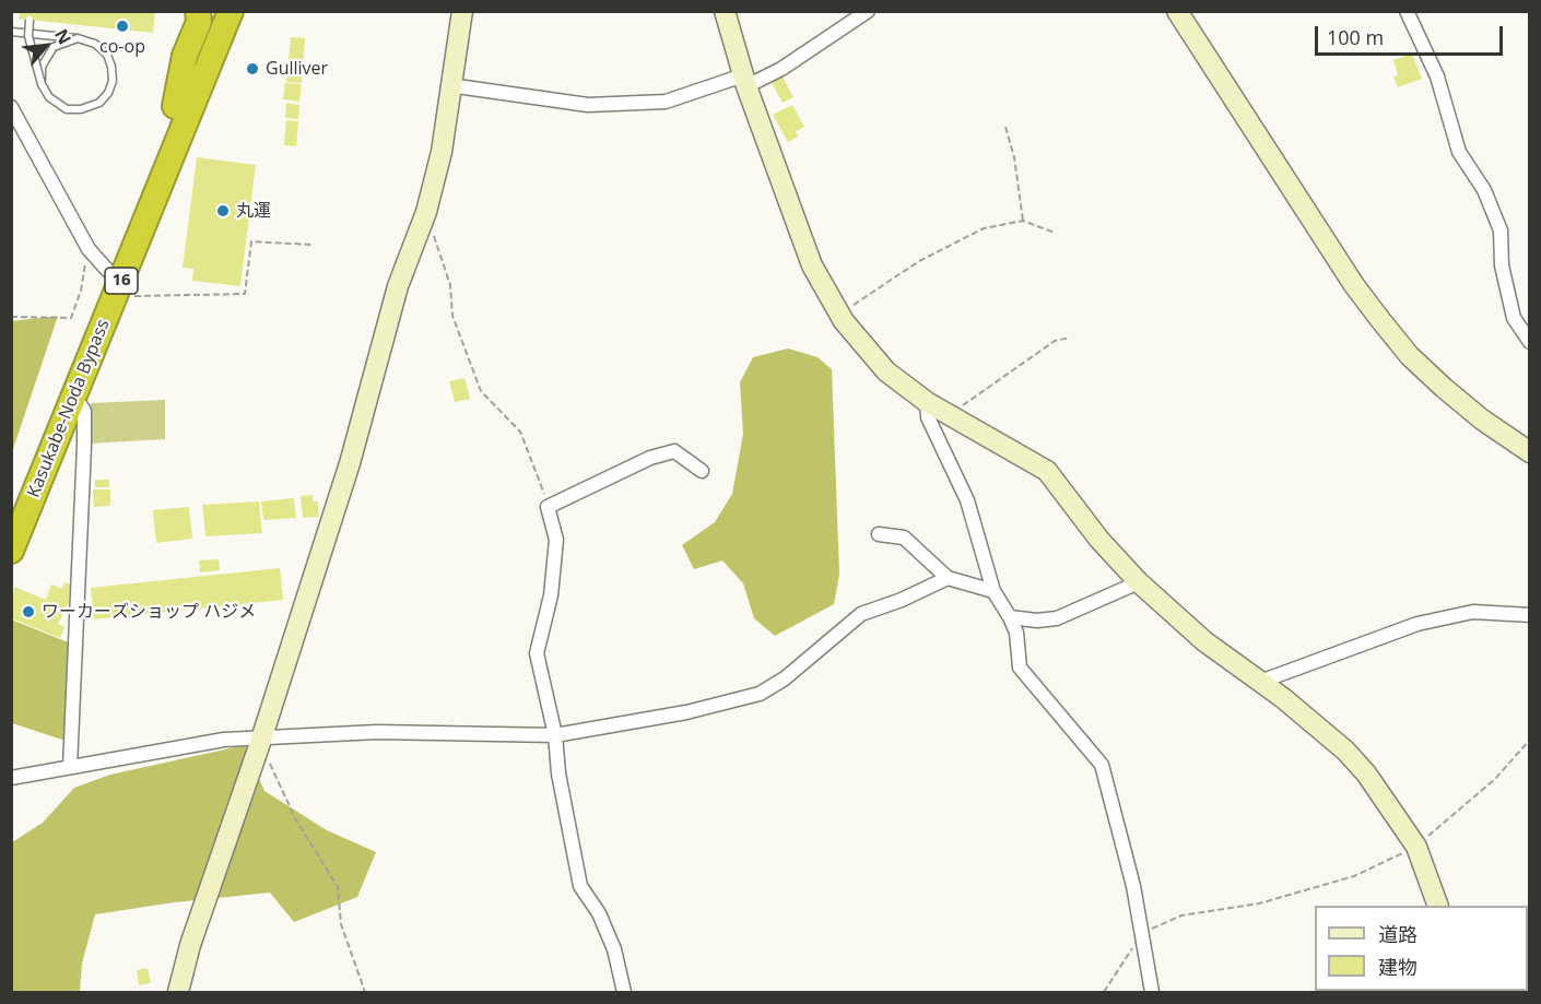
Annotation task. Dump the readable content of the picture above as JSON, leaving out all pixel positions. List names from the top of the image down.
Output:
{
  "streets": {
    "highway": ["16", "Kasukabe-Noda Bypass"]
  },
  "places": [
    "co-op",
    "Gulliver",
    "丸運",
    "ワーカーズショップ ハジメ"
  ],
  "legend": ["道路", "建物"],
  "scale_bar": "100 m",
  "north": "top right"
}
